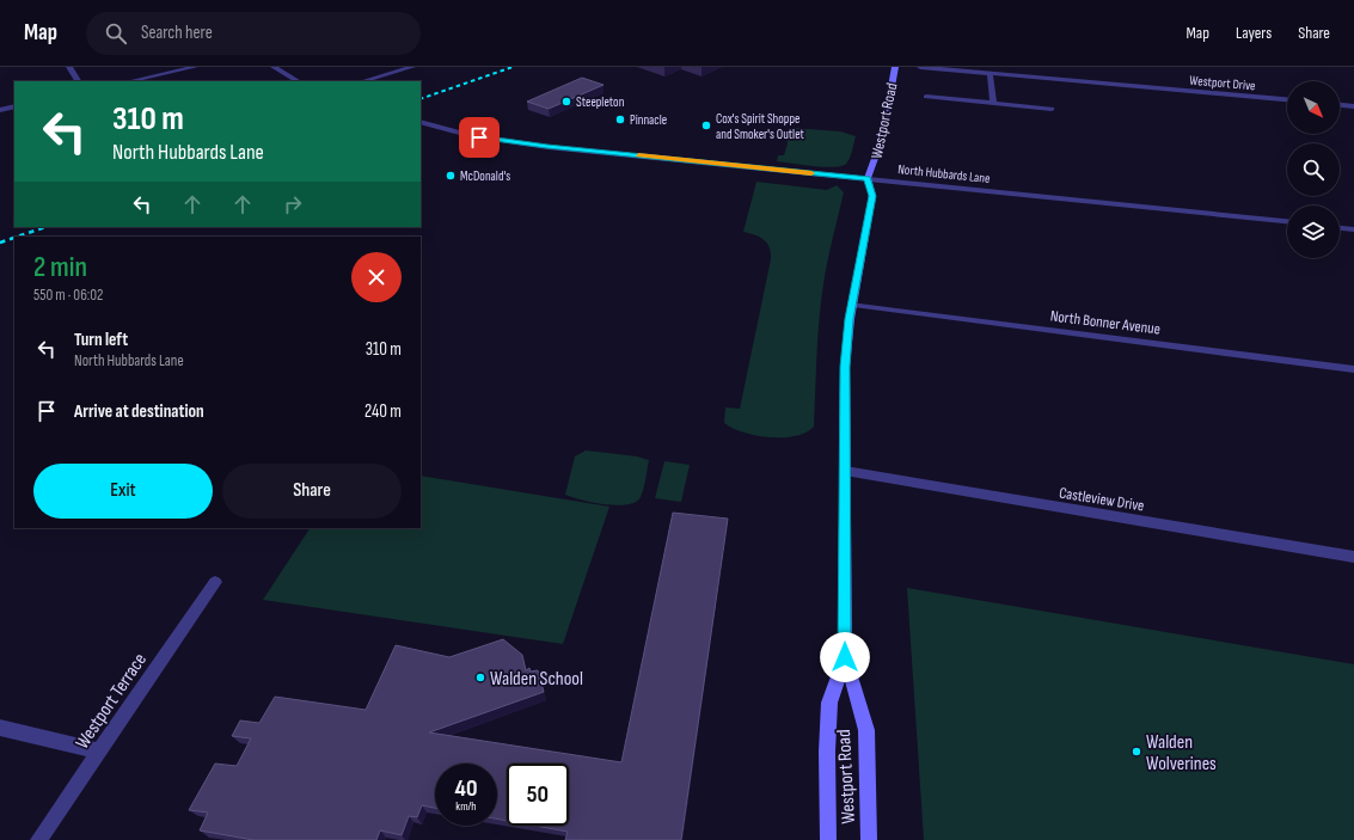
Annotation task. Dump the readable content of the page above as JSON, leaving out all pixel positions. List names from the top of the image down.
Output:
{
  "streets": {
    "main road": ["Westport Road"],
    "street": [
      "Westport Drive",
      "North Hubbards Lane",
      "North Bonner Avenue",
      "Castleview Drive",
      "Westport Terrace"
    ]
  },
  "crossings": [
    ["Westport Road", "North Hubbards Lane"],
    ["Westport Road", "North Bonner Avenue"],
    ["Westport Road", "Castleview Drive"]
  ],
  "places": [
    "Steepleton",
    "Pinnacle",
    "Cox's Spirit Shoppe and Smoker's Outlet",
    "McDonald's",
    "Walden School",
    "Walden Wolverines"
  ],
  "north": "bottom right",
  "page": {
    "header": "Map",
    "search": "Search here",
    "nav": ["Map", "Layers", "Share"],
    "turn": ["310 m", "North Hubbards Lane"],
    "heading": ["2 min", "550 m · 06:02"],
    "list": [
      {
        "name": "Turn left",
        "note": "North Hubbards Lane",
        "value": "310 m"
      },
      {
        "name": "Arrive at destination",
        "value": "240 m"
      }
    ],
    "buttons": ["Exit", "Share"],
    "speed": "40 km/h",
    "limit": "50"
  }
}
